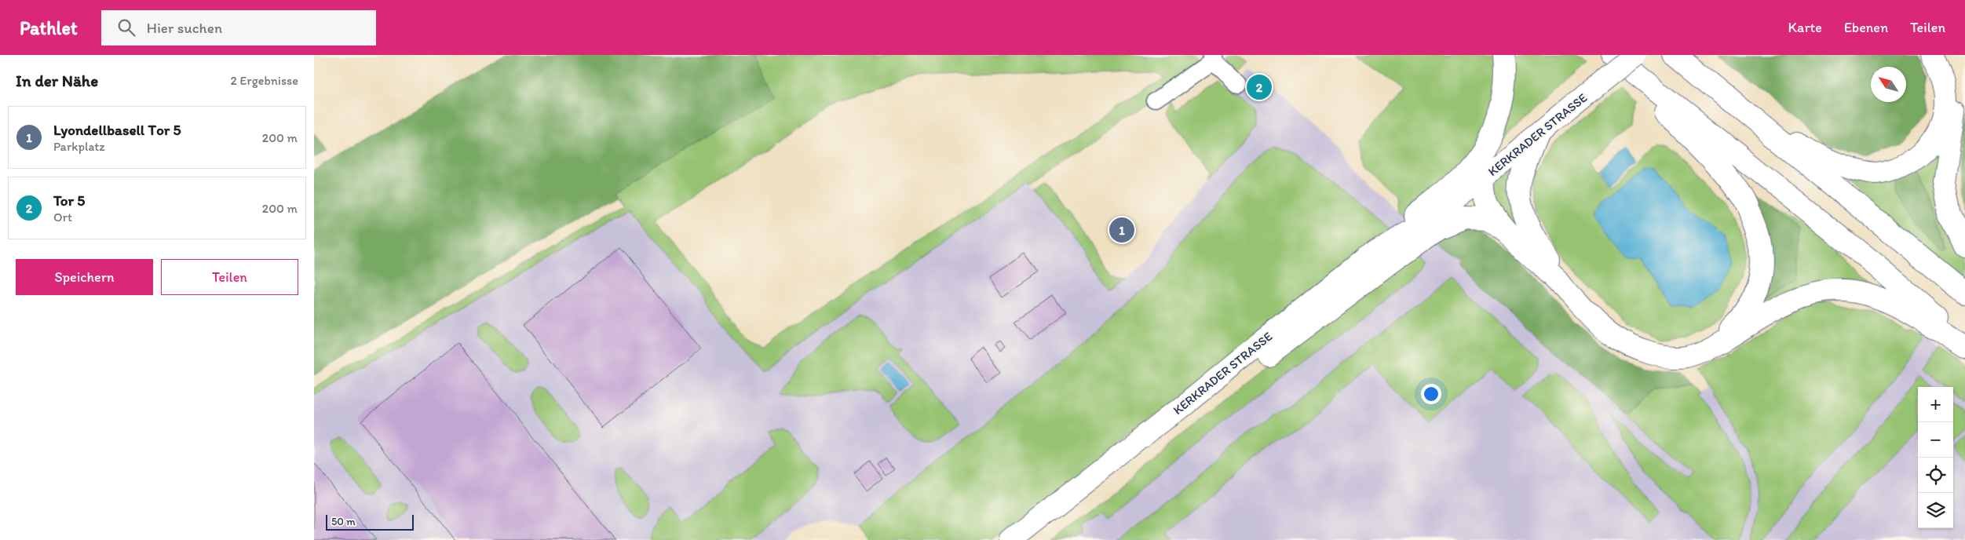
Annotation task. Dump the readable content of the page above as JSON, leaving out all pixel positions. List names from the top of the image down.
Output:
{
  "streets": {
    "main road": ["KERKRADER STRASSE"]
  },
  "scale_bar": "50 m",
  "north": "top left",
  "page": {
    "header": "Pathlet",
    "search": "Hier suchen",
    "nav": ["Karte", "Ebenen", "Teilen"],
    "heading": ["In der Nähe", "2 Ergebnisse"],
    "pins": ["2", "1"],
    "list": [
      {
        "mark": "1",
        "name": "Lyondellbasell Tor 5",
        "note": "Parkplatz",
        "value": "200 m"
      },
      {
        "mark": "2",
        "name": "Tor 5",
        "note": "Ort",
        "value": "200 m"
      }
    ],
    "buttons": ["Speichern", "Teilen"],
    "map_buttons": ["+", "−"],
    "scale": "50 m"
  }
}
